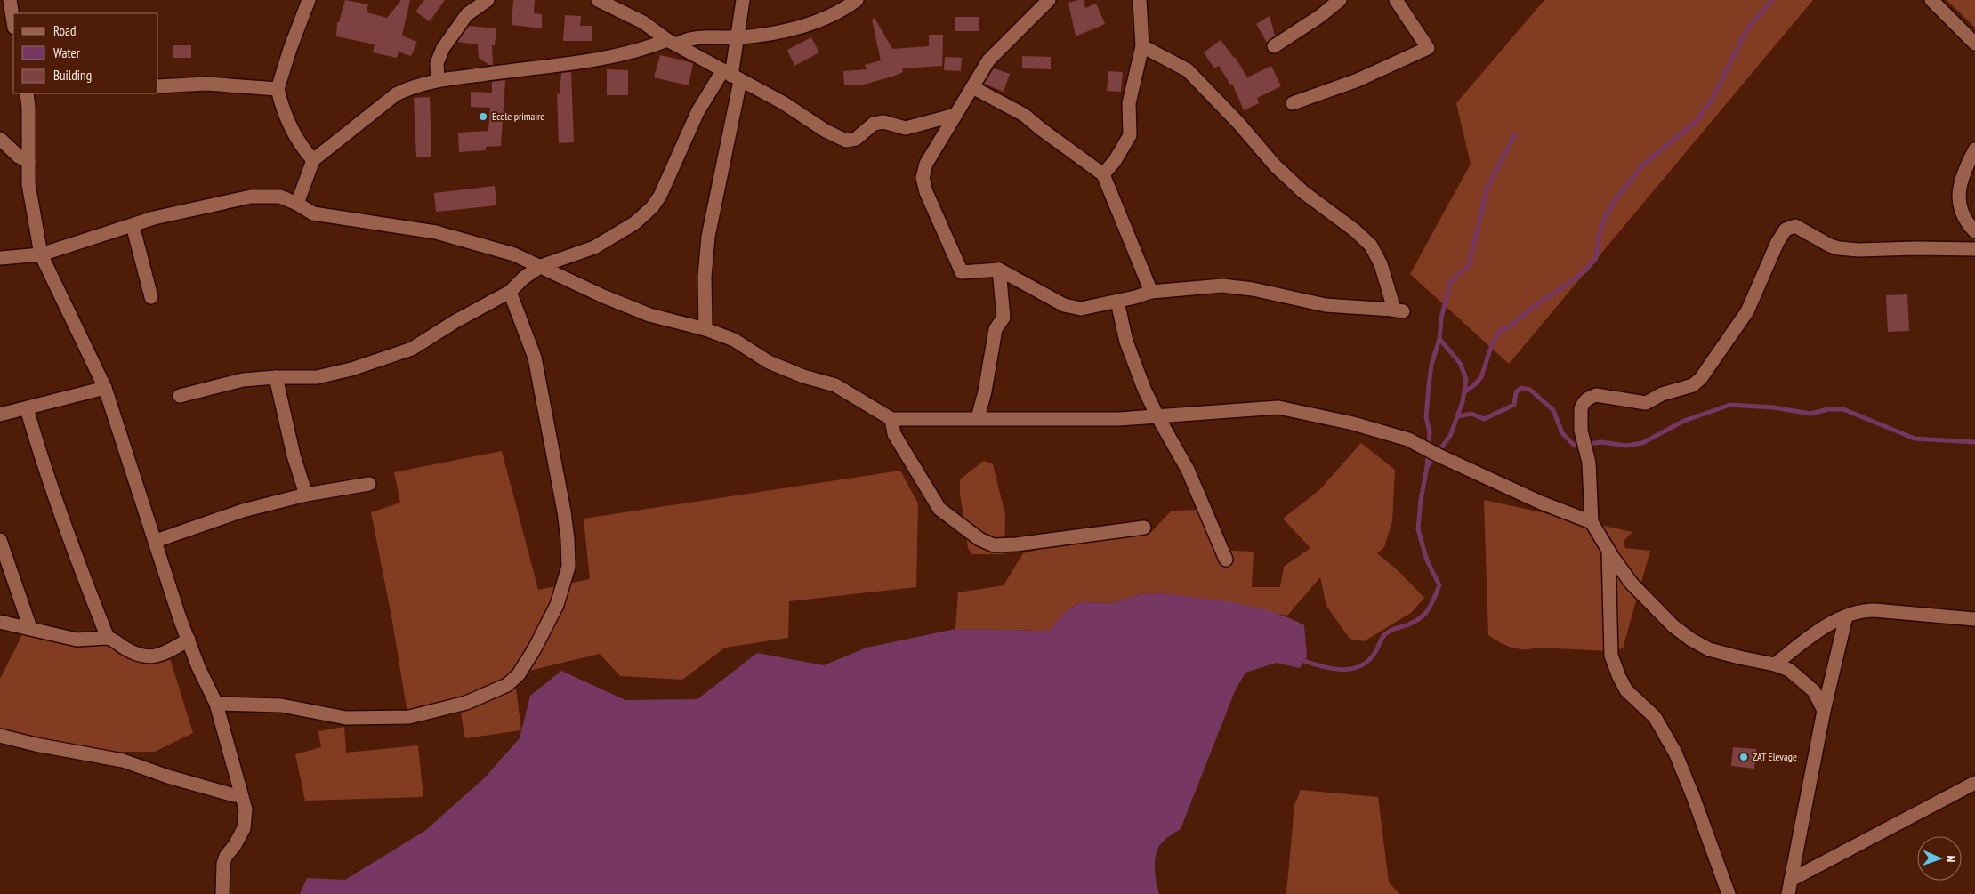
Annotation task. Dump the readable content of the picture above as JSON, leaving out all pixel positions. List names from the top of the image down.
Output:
{
  "places": ["Ecole primaire", "ZAT Elevage"],
  "legend": ["Road", "Water", "Building"],
  "north": "right"
}
